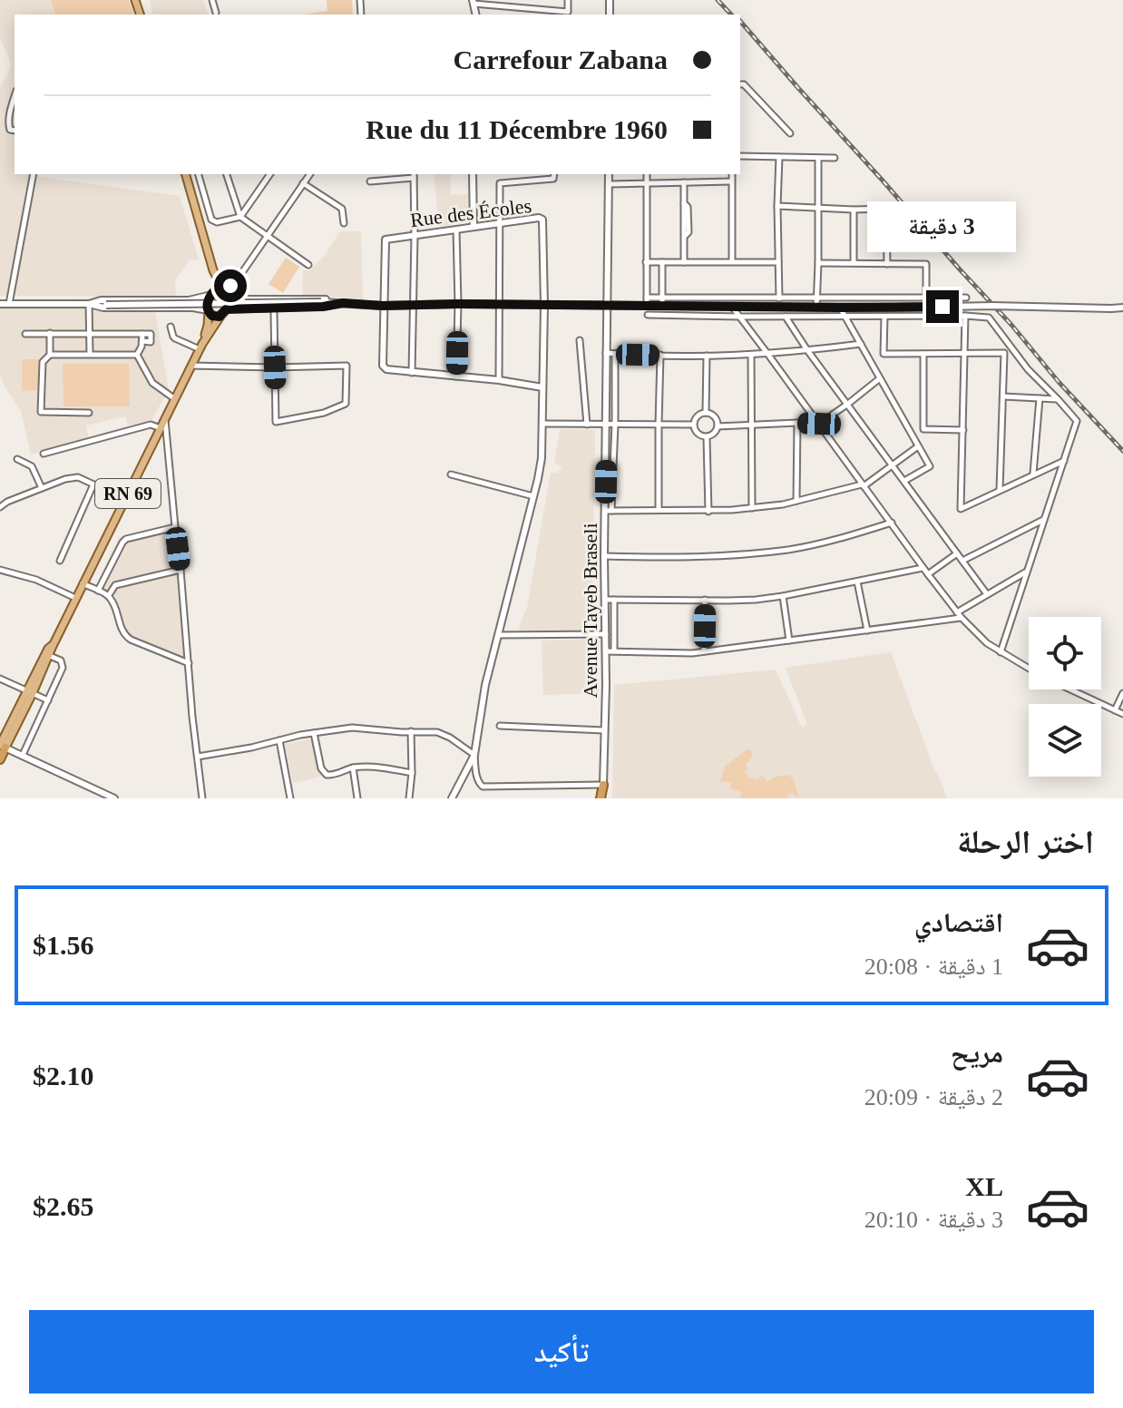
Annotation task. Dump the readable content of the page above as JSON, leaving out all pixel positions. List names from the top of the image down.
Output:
{
  "streets": {
    "highway": ["RN 69"],
    "main road": ["Rue des Écoles", "Avenue Tayeb Braseli"]
  },
  "page": {
    "banner": ["Carrefour Zabana", "Rue du 11 Décembre 1960"],
    "bubble": "3 دقيقة",
    "heading": "اختر الرحلة",
    "list": [
      {
        "name": "اقتصادي",
        "note": "1 دقيقة · 20:08",
        "value": "$1.56"
      },
      {
        "name": "مريح",
        "note": "2 دقيقة · 20:09",
        "value": "$2.10"
      },
      {
        "name": "XL",
        "note": "3 دقيقة · 20:10",
        "value": "$2.65"
      }
    ],
    "buttons": "تأكيد"
  }
}
